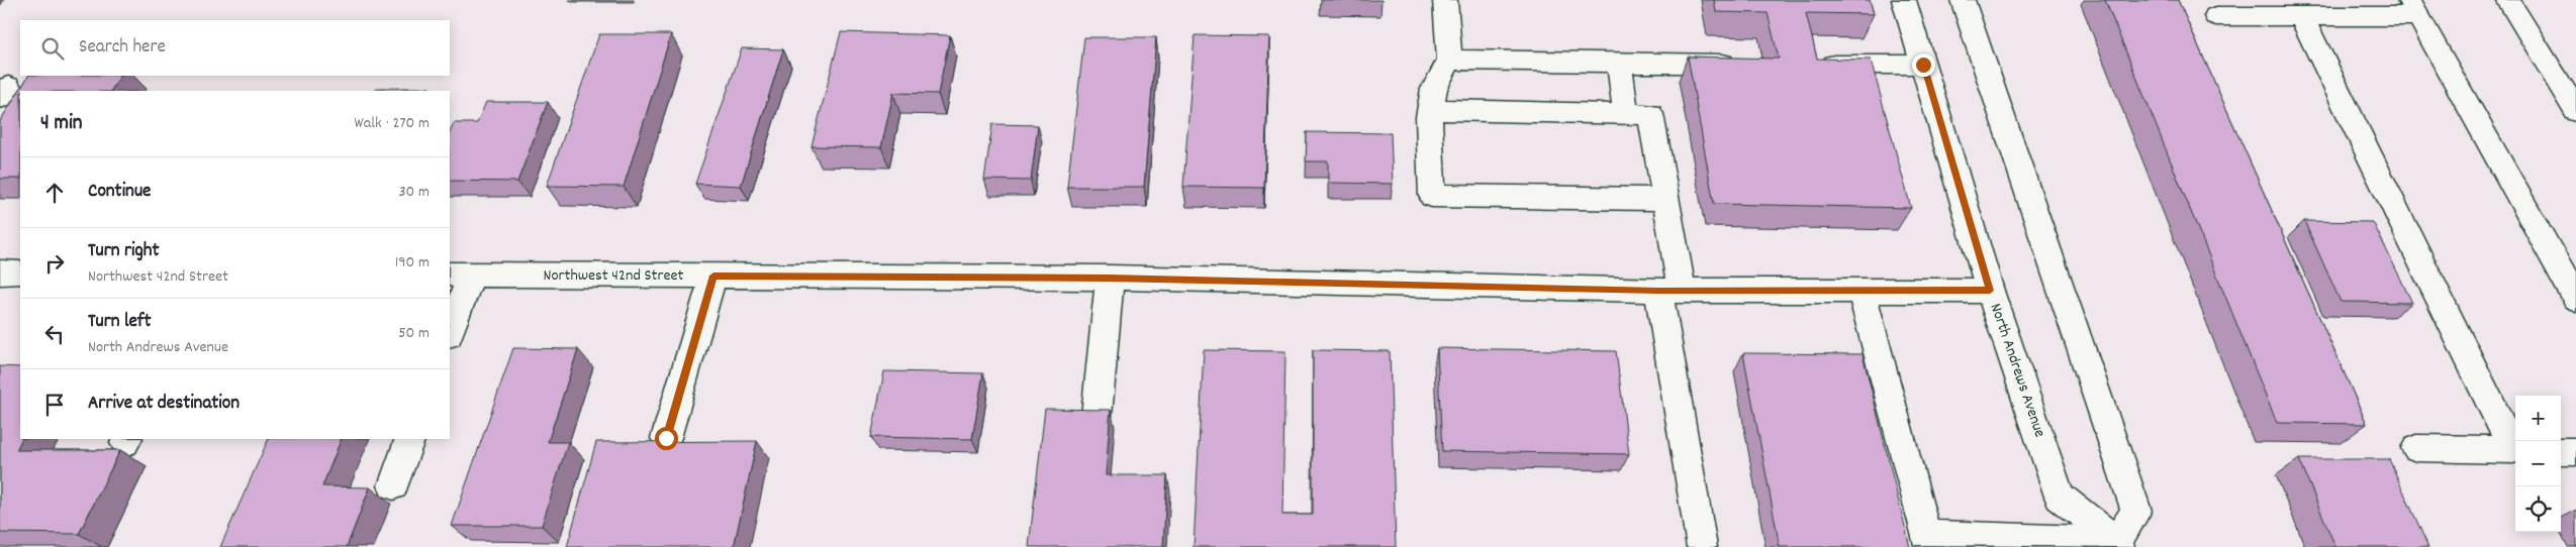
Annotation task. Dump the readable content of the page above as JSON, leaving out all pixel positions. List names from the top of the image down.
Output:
{
  "streets": {
    "street": ["Northwest 42nd Street", "North Andrews Avenue"]
  },
  "crossings": [
    ["Northwest 42nd Street", "North Andrews Avenue"]
  ],
  "page": {
    "search": "Search here",
    "heading": ["4 min", "Walk · 270 m"],
    "list": [
      ["Continue", "30 m"],
      ["Turn right", "Northwest 42nd Street", "190 m"],
      ["Turn left", "North Andrews Avenue", "50 m"],
      "Arrive at destination"
    ],
    "map_buttons": ["+", "−"]
  }
}
